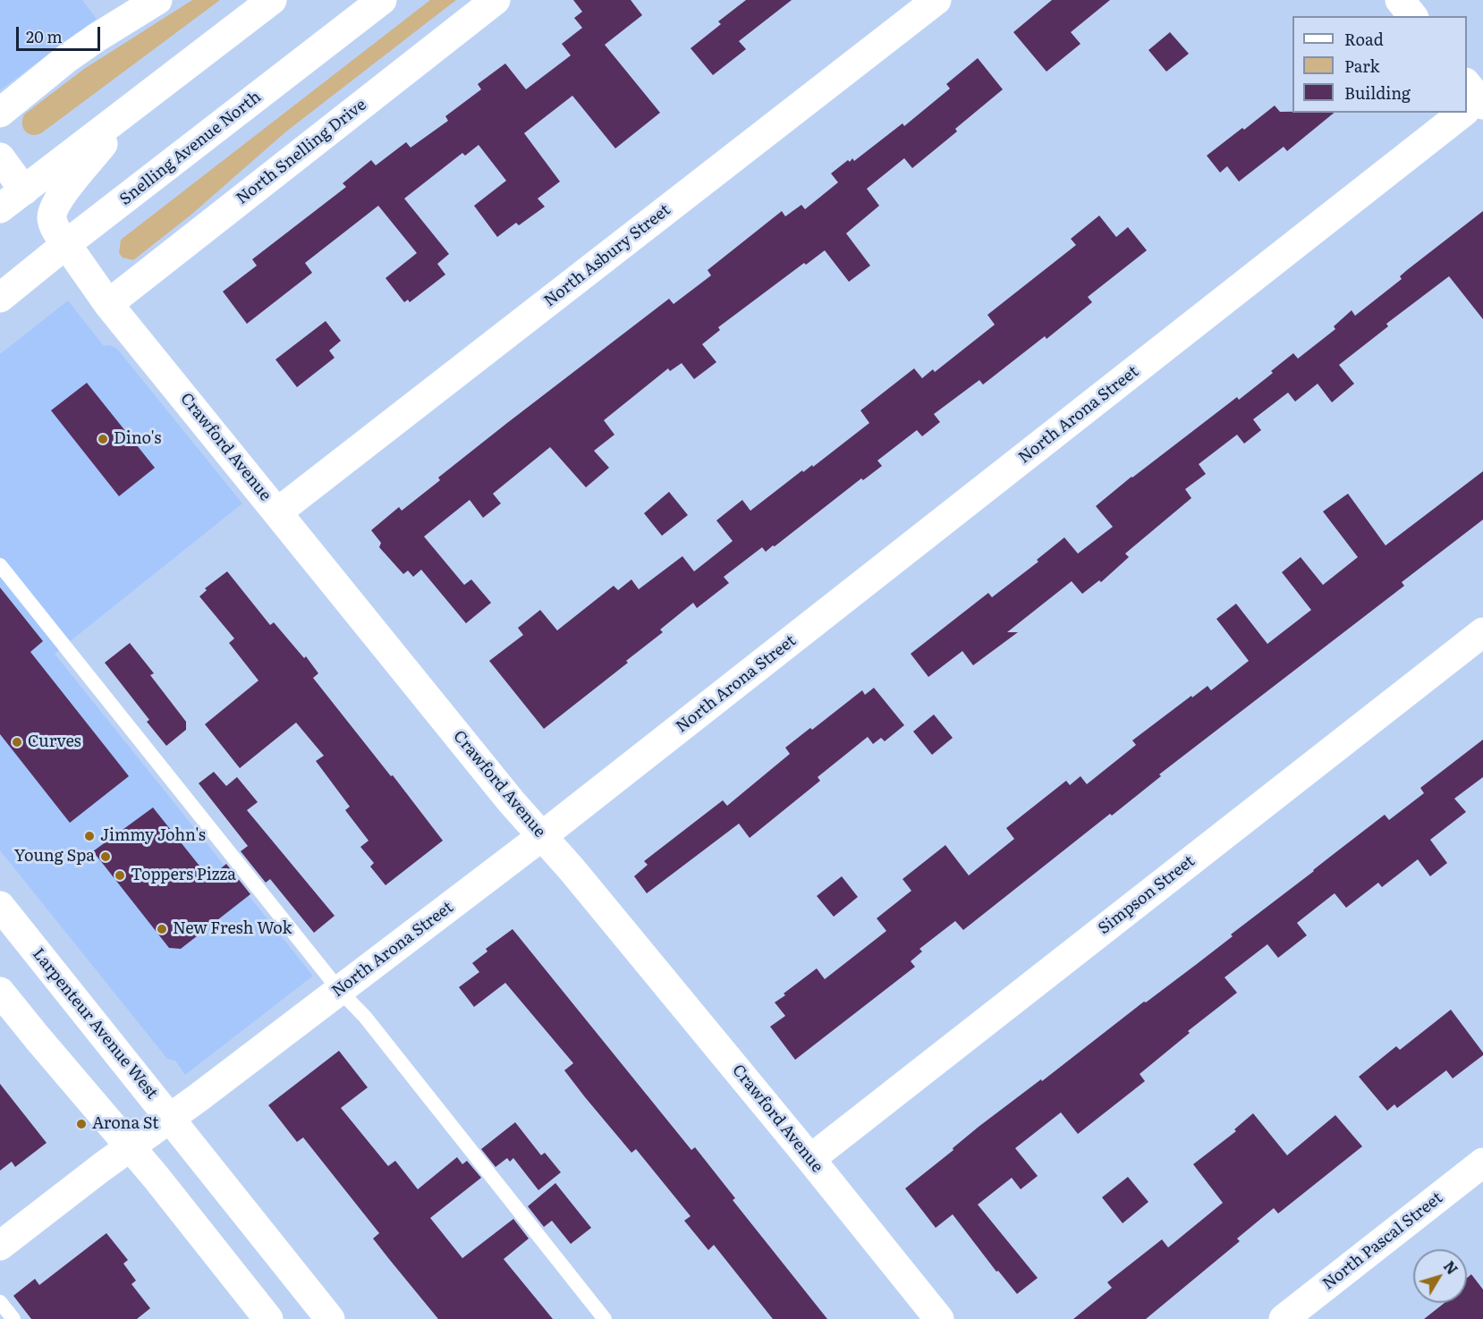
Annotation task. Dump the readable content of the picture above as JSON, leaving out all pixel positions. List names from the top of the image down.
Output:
{
  "streets": {
    "street": [
      "Snelling Avenue North",
      "North Snelling Drive",
      "North Asbury Street",
      "North Arona Street",
      "Crawford Avenue",
      "Simpson Street",
      "Larpenteur Avenue West",
      "North Pascal Street"
    ]
  },
  "crossings": [
    ["Snelling Avenue North", "Crawford Avenue"],
    ["North Snelling Drive", "Crawford Avenue"],
    ["North Asbury Street", "Crawford Avenue"],
    ["North Arona Street", "Crawford Avenue"],
    ["North Arona Street", "Larpenteur Avenue West"],
    ["Crawford Avenue", "Simpson Street"]
  ],
  "places": [
    "Dino's",
    "Curves",
    "Jimmy John's",
    "Young Spa",
    "Toppers Pizza",
    "New Fresh Wok",
    "Arona St"
  ],
  "legend": ["Road", "Park", "Building"],
  "scale_bar": "20 m",
  "north": "top right"
}
